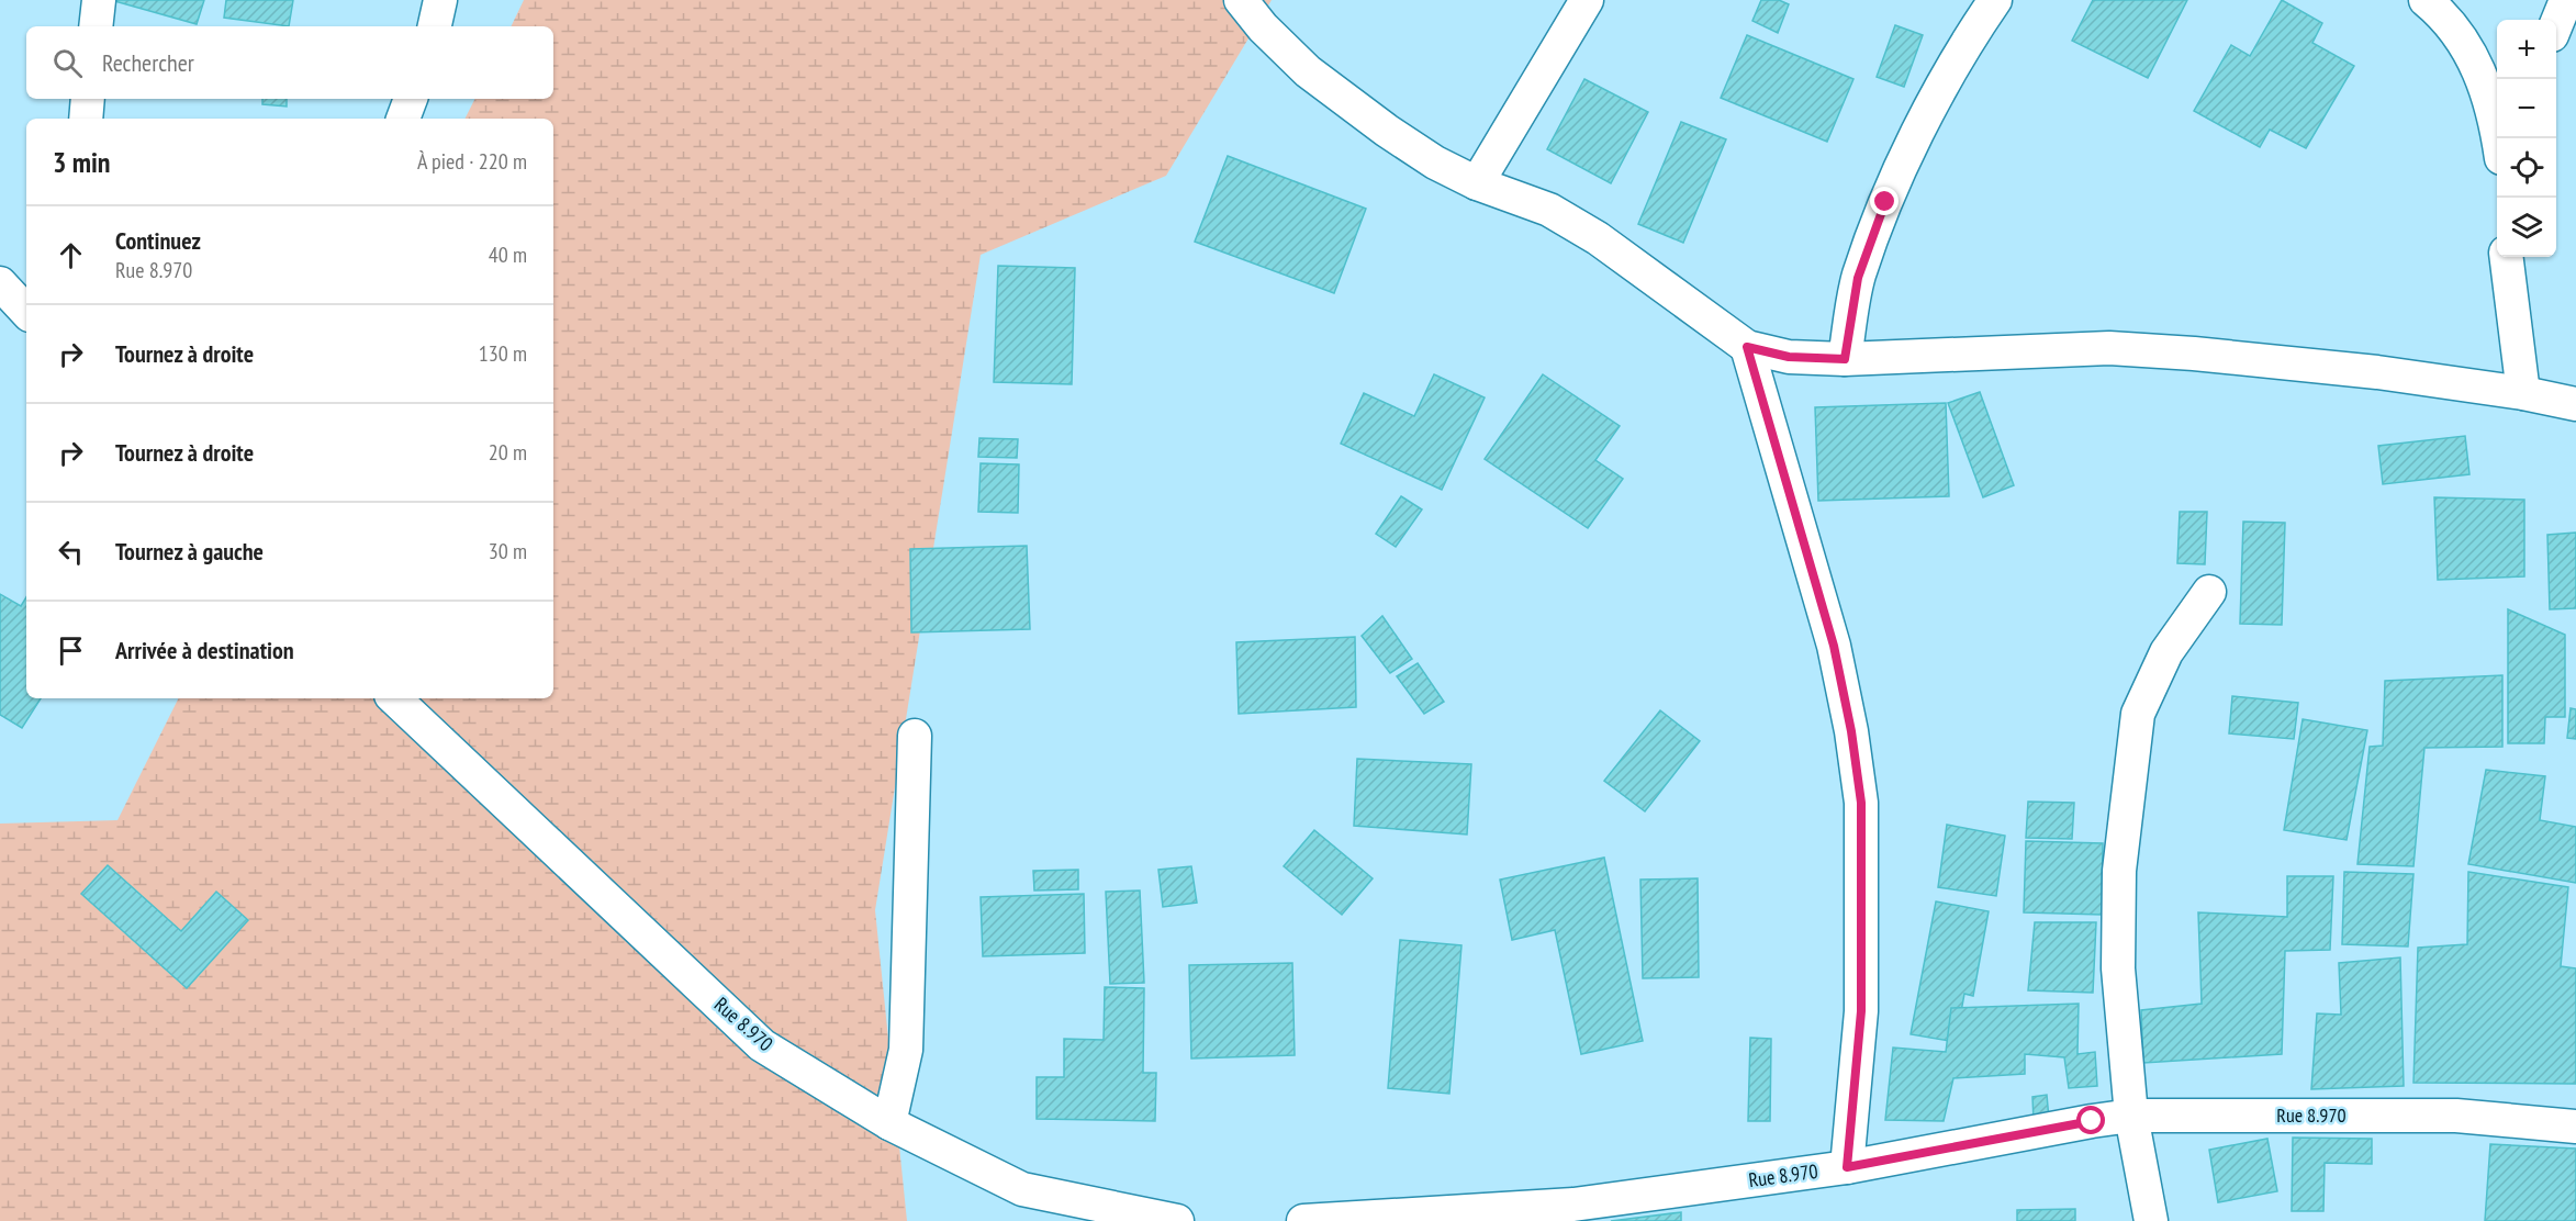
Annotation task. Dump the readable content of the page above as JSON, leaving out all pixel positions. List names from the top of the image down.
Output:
{
  "streets": {
    "street": ["Rue 8.970"]
  },
  "page": {
    "map_buttons": ["+", "−"],
    "search": "Rechercher",
    "heading": ["3 min", "À pied · 220 m"],
    "list": [
      ["Continuez", "Rue 8.970", "40 m"],
      ["Tournez à droite", "130 m"],
      ["Tournez à droite", "20 m"],
      ["Tournez à gauche", "30 m"],
      "Arrivée à destination"
    ]
  }
}
